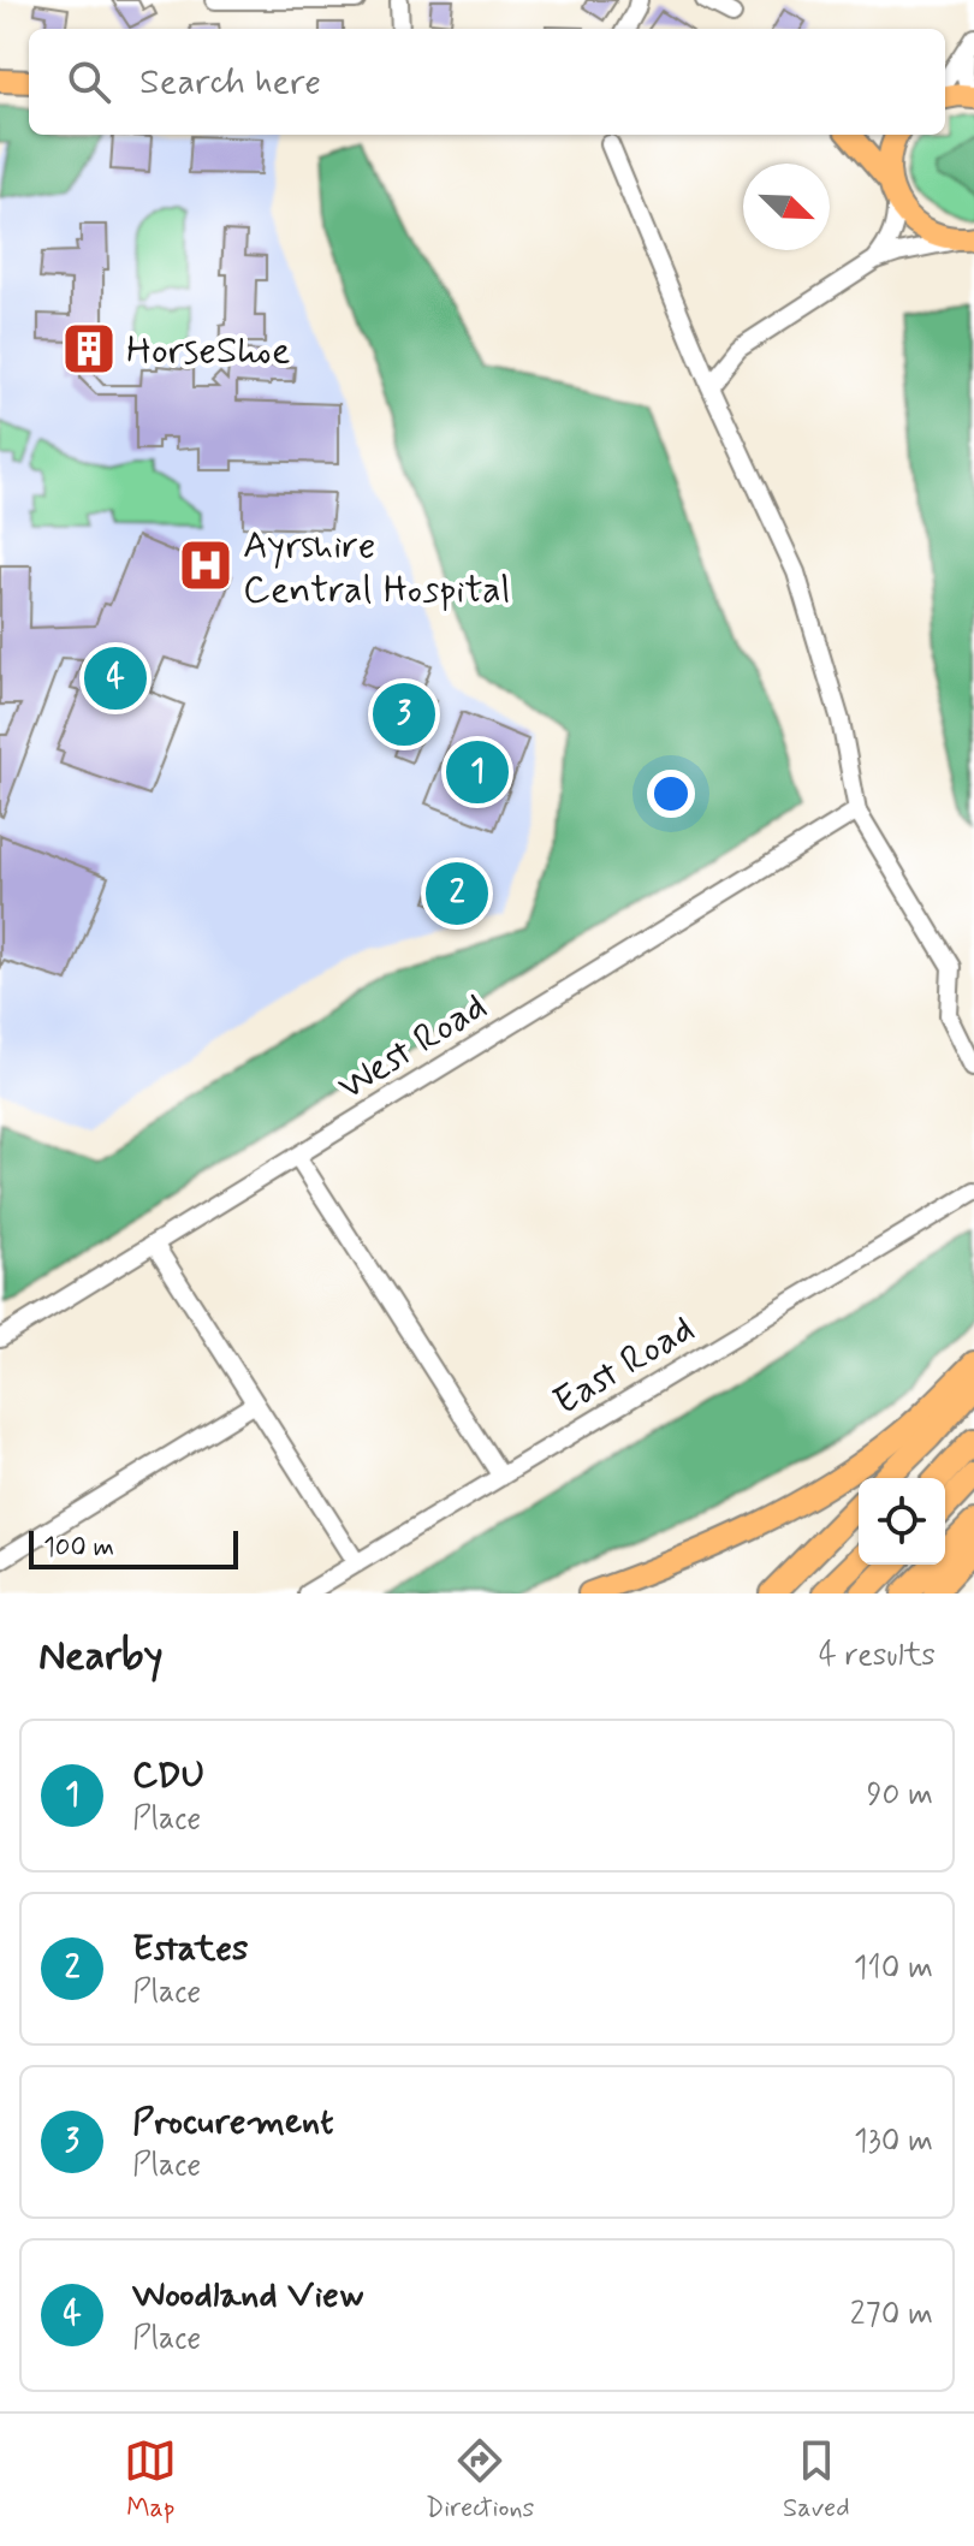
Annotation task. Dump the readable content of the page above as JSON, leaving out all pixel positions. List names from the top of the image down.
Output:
{
  "streets": {
    "street": ["West Road", "East Road"]
  },
  "places": {
    "building": ["HorseShoe"],
    "hospital": ["Ayrshire Central Hospital"]
  },
  "scale_bar": "100 m",
  "north": "bottom right",
  "page": {
    "search": "Search here",
    "pins": [
      "4",
      "3",
      "1",
      "2"
    ],
    "scale": "100 m",
    "heading": ["Nearby", "4 results"],
    "list": [
      {
        "mark": "1",
        "name": "CDU",
        "note": "Place",
        "value": "90 m"
      },
      {
        "mark": "2",
        "name": "Estates",
        "note": "Place",
        "value": "110 m"
      },
      {
        "mark": "3",
        "name": "Procurement",
        "note": "Place",
        "value": "130 m"
      },
      {
        "mark": "4",
        "name": "Woodland View",
        "note": "Place",
        "value": "270 m"
      }
    ],
    "nav": ["Map", "Directions", "Saved"]
  }
}
